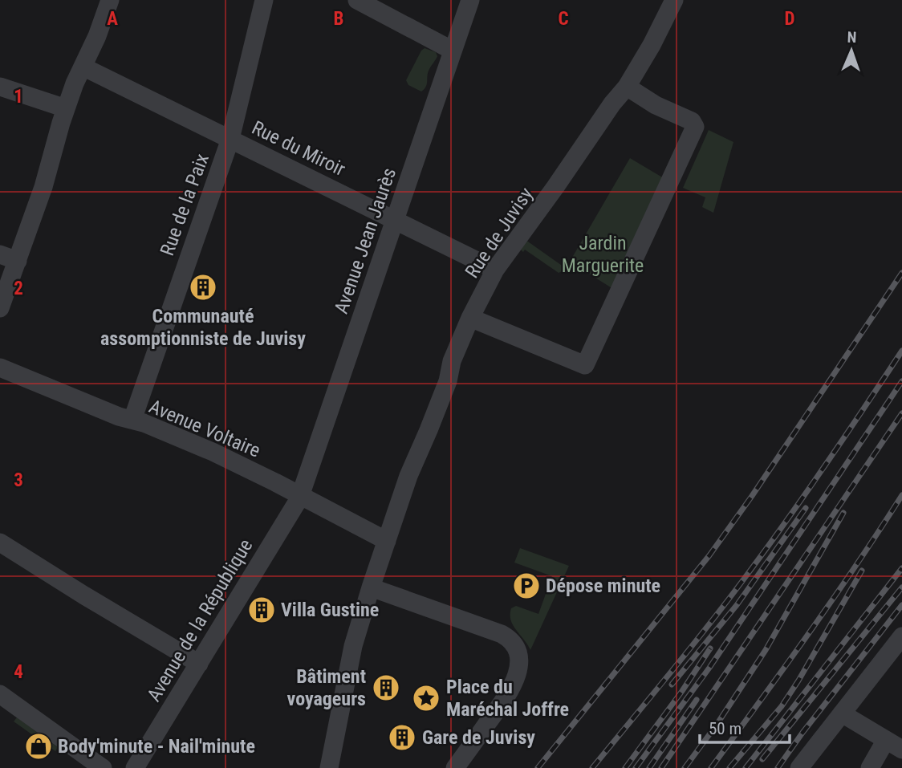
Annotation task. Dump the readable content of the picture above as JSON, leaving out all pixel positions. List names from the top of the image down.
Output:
{
  "streets": {
    "street": [
      "Rue du Miroir",
      "Rue de la Paix",
      "Rue de Juvisy",
      "Avenue Jean Jaurès",
      "Avenue Voltaire",
      "Avenue de la République"
    ]
  },
  "crossings": [
    ["Rue du Miroir", "Rue de la Paix"],
    ["Rue du Miroir", "Rue de Juvisy"],
    ["Rue du Miroir", "Avenue Jean Jaurès"],
    ["Rue de la Paix", "Avenue Voltaire"],
    ["Rue de Juvisy", "Avenue Voltaire"],
    ["Avenue Jean Jaurès", "Avenue Voltaire"],
    ["Avenue Jean Jaurès", "Avenue de la République"],
    ["Avenue Voltaire", "Avenue de la République"]
  ],
  "parks": ["Jardin Marguerite"],
  "places": {
    "building": [
      "Communauté assomptionniste de Juvisy",
      "Villa Gustine",
      "Bâtiment voyageurs",
      "Gare de Juvisy"
    ],
    "parking": ["Dépose minute"],
    "place": ["Place du Maréchal Joffre"],
    "shop": ["Body'minute - Nail'minute"]
  },
  "scale_bar": "50 m",
  "north": "top",
  "grid": {
    "columns": [
      "A",
      "B",
      "C",
      "D"
    ],
    "rows": [
      "1",
      "2",
      "3",
      "4"
    ]
  }
}
